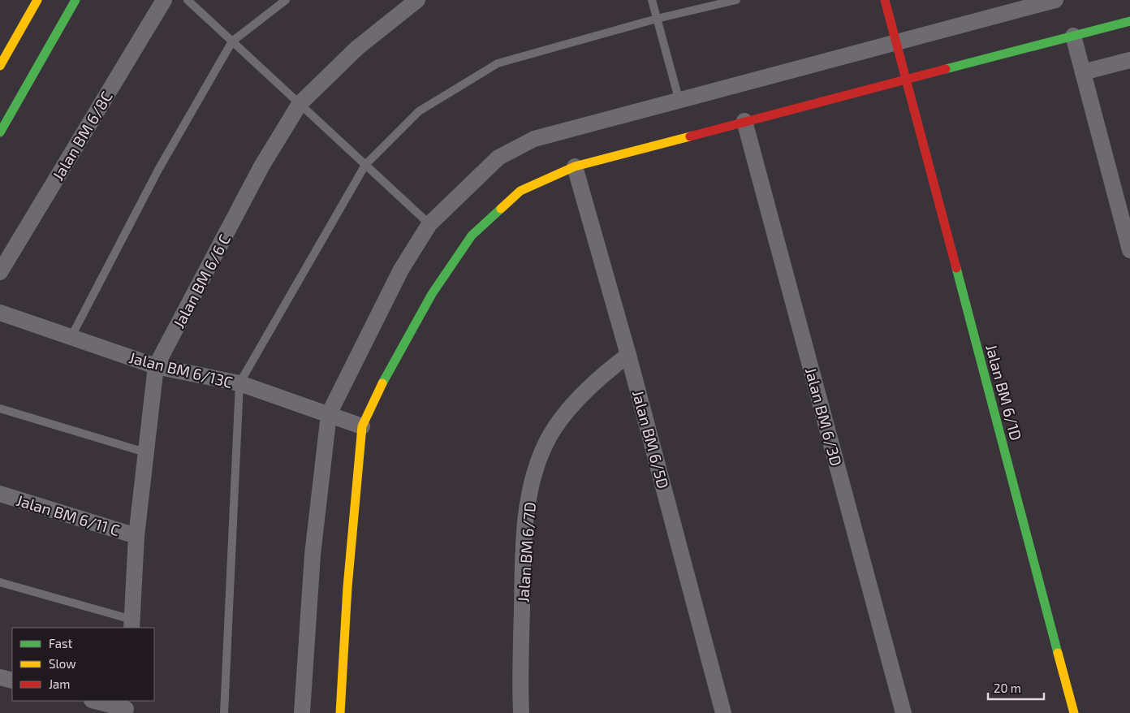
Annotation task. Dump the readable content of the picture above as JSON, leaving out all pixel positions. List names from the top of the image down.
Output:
{
  "streets": {
    "street": [
      "Jalan BM 6/8C",
      "Jalan BM 6/6 C",
      "Jalan BM 6/13C",
      "Jalan BM 6/1D",
      "Jalan BM 6/3D",
      "Jalan BM 6/5D",
      "Jalan BM 6/11 C",
      "Jalan BM 6/7D"
    ]
  },
  "crossings": [
    ["Jalan BM 6/6 C", "Jalan BM 6/13C"],
    ["Jalan BM 6/6 C", "Jalan BM 6/11 C"],
    ["Jalan BM 6/5D", "Jalan BM 6/7D"]
  ],
  "legend": ["Fast", "Slow", "Jam"],
  "scale_bar": "20 m"
}
